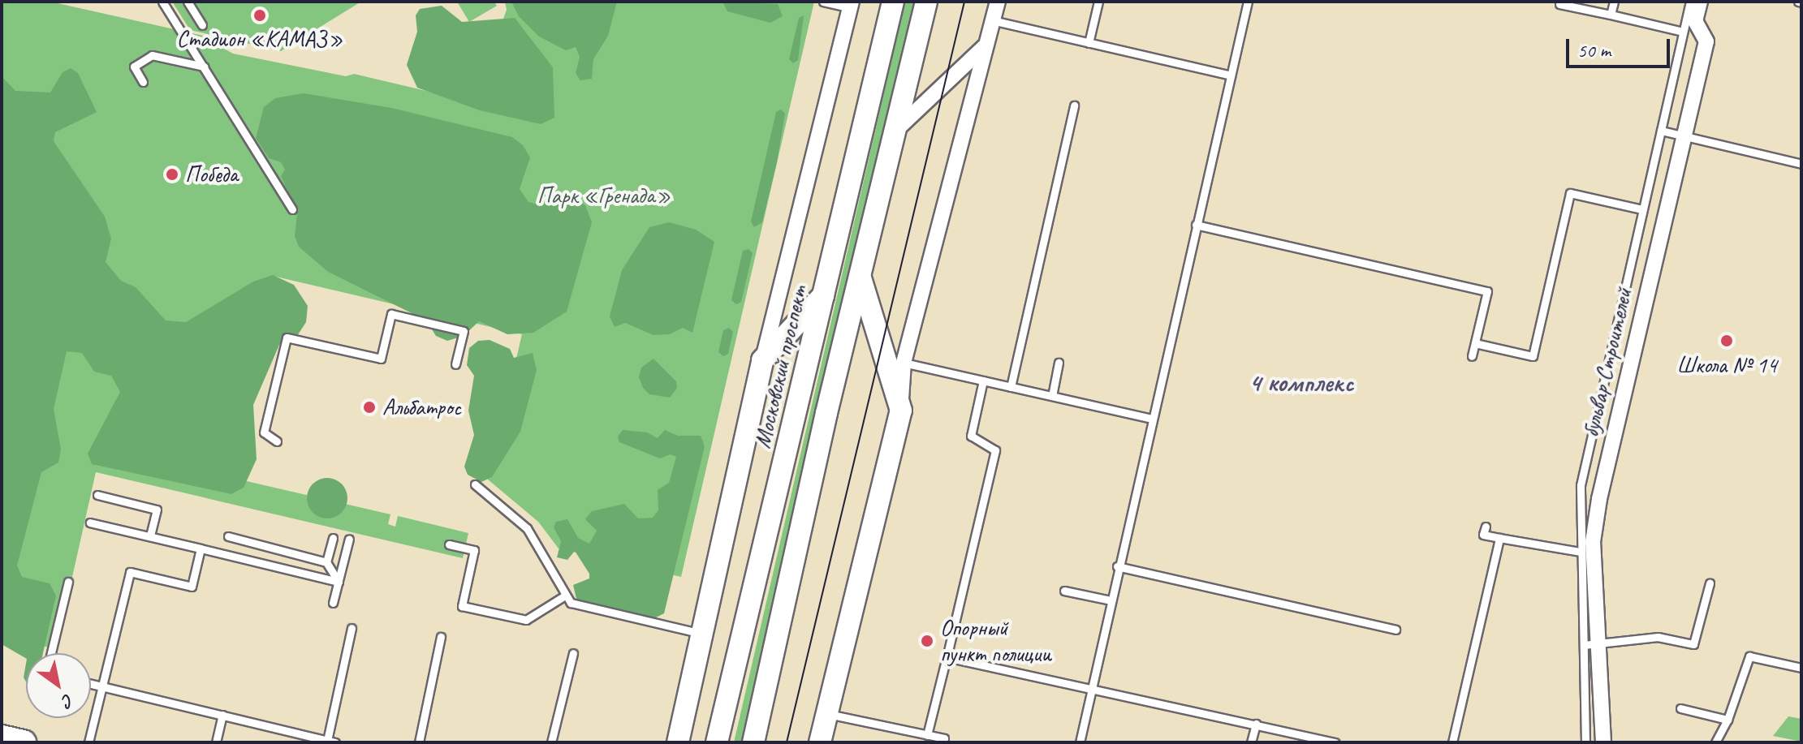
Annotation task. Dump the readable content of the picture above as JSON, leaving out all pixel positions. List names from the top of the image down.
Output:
{
  "streets": {
    "main road": ["Московский проспект"],
    "street": ["бульвар Строителей"]
  },
  "districts": ["4 комплекс"],
  "parks": ["Парк «Гренада»"],
  "places": [
    "Стадион «КАМАЗ»",
    "Победа",
    "Школа № 14",
    "Альбатрос",
    "Опорный пункт полиции"
  ],
  "scale_bar": "50 m",
  "north": "bottom right"
}
